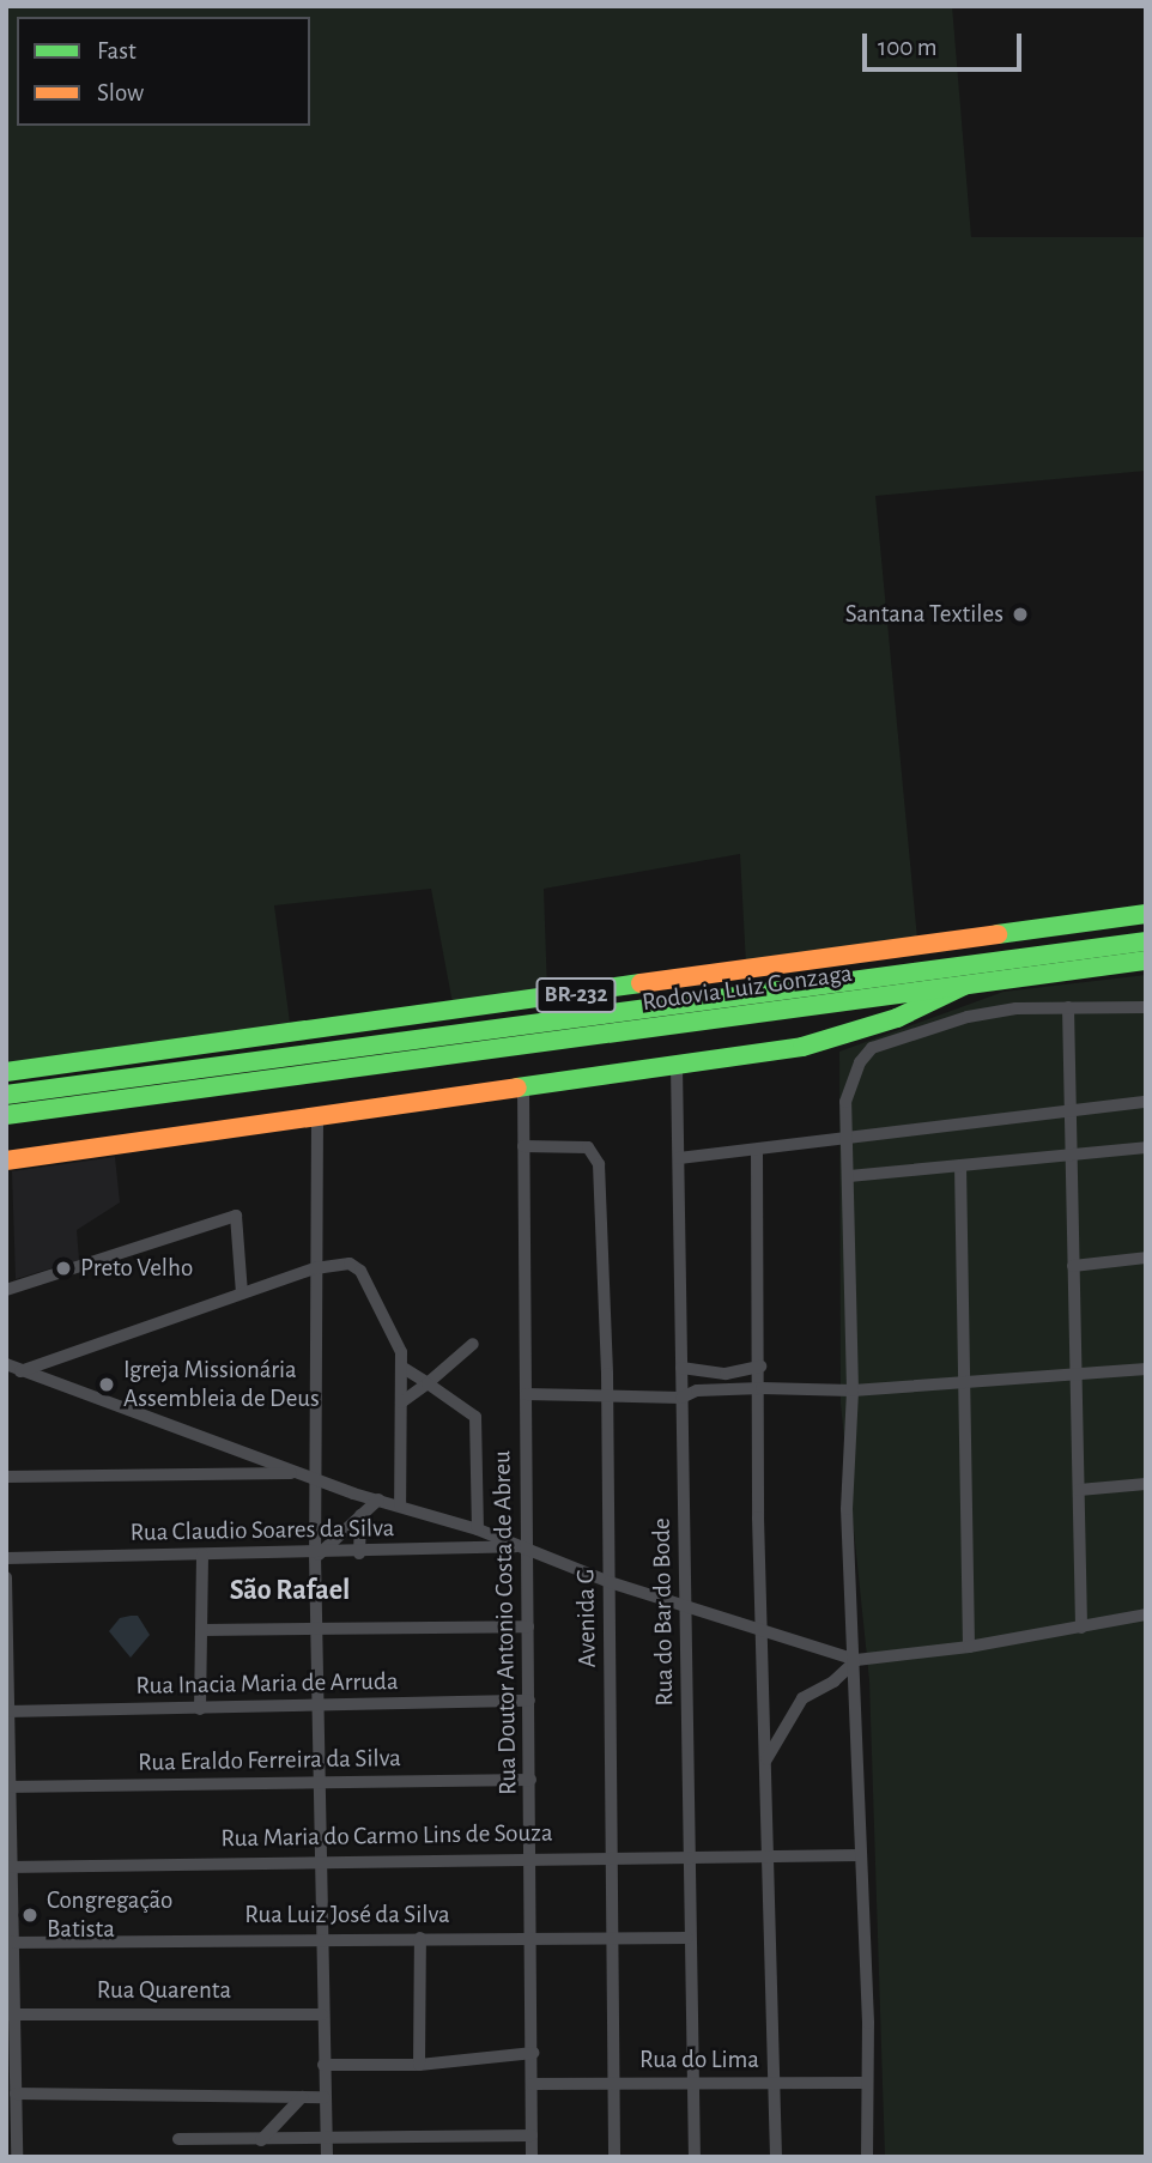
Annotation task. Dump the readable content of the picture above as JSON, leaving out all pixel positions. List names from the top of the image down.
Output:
{
  "streets": {
    "main road": ["Rodovia Luiz Gonzaga", "BR-232"],
    "street": [
      "Rua Claudio Soares da Silva",
      "Rua do Bar do Bode",
      "Avenida G",
      "Rua Doutor Antonio Costa de Abreu",
      "Rua Inacia Maria de Arruda",
      "Rua Eraldo Ferreira da Silva",
      "Rua Maria do Carmo Lins de Souza",
      "Rua Luiz José da Silva",
      "Rua Quarenta",
      "Rua do Lima"
    ]
  },
  "crossings": [
    ["Rua Claudio Soares da Silva", "Rua Doutor Antonio Costa de Abreu"],
    ["Rua do Bar do Bode", "Rua Maria do Carmo Lins de Souza"],
    ["Rua do Bar do Bode", "Rua Luiz José da Silva"],
    ["Rua do Bar do Bode", "Rua do Lima"],
    ["Avenida G", "Rua Doutor Antonio Costa de Abreu"],
    ["Avenida G", "Rua Maria do Carmo Lins de Souza"],
    ["Avenida G", "Rua Luiz José da Silva"],
    ["Avenida G", "Rua do Lima"],
    ["Rua Doutor Antonio Costa de Abreu", "Rua Inacia Maria de Arruda"],
    ["Rua Doutor Antonio Costa de Abreu", "Rua Eraldo Ferreira da Silva"],
    ["Rua Doutor Antonio Costa de Abreu", "Rua Maria do Carmo Lins de Souza"],
    ["Rua Doutor Antonio Costa de Abreu", "Rua Luiz José da Silva"],
    ["Rua Doutor Antonio Costa de Abreu", "Rua do Lima"]
  ],
  "districts": ["São Rafael"],
  "places": [
    "Santana Textiles",
    "Preto Velho",
    "Igreja Missionária Assembleia de Deus",
    "Congregação Batista"
  ],
  "legend": ["Fast", "Slow"],
  "scale_bar": "100 m"
}
